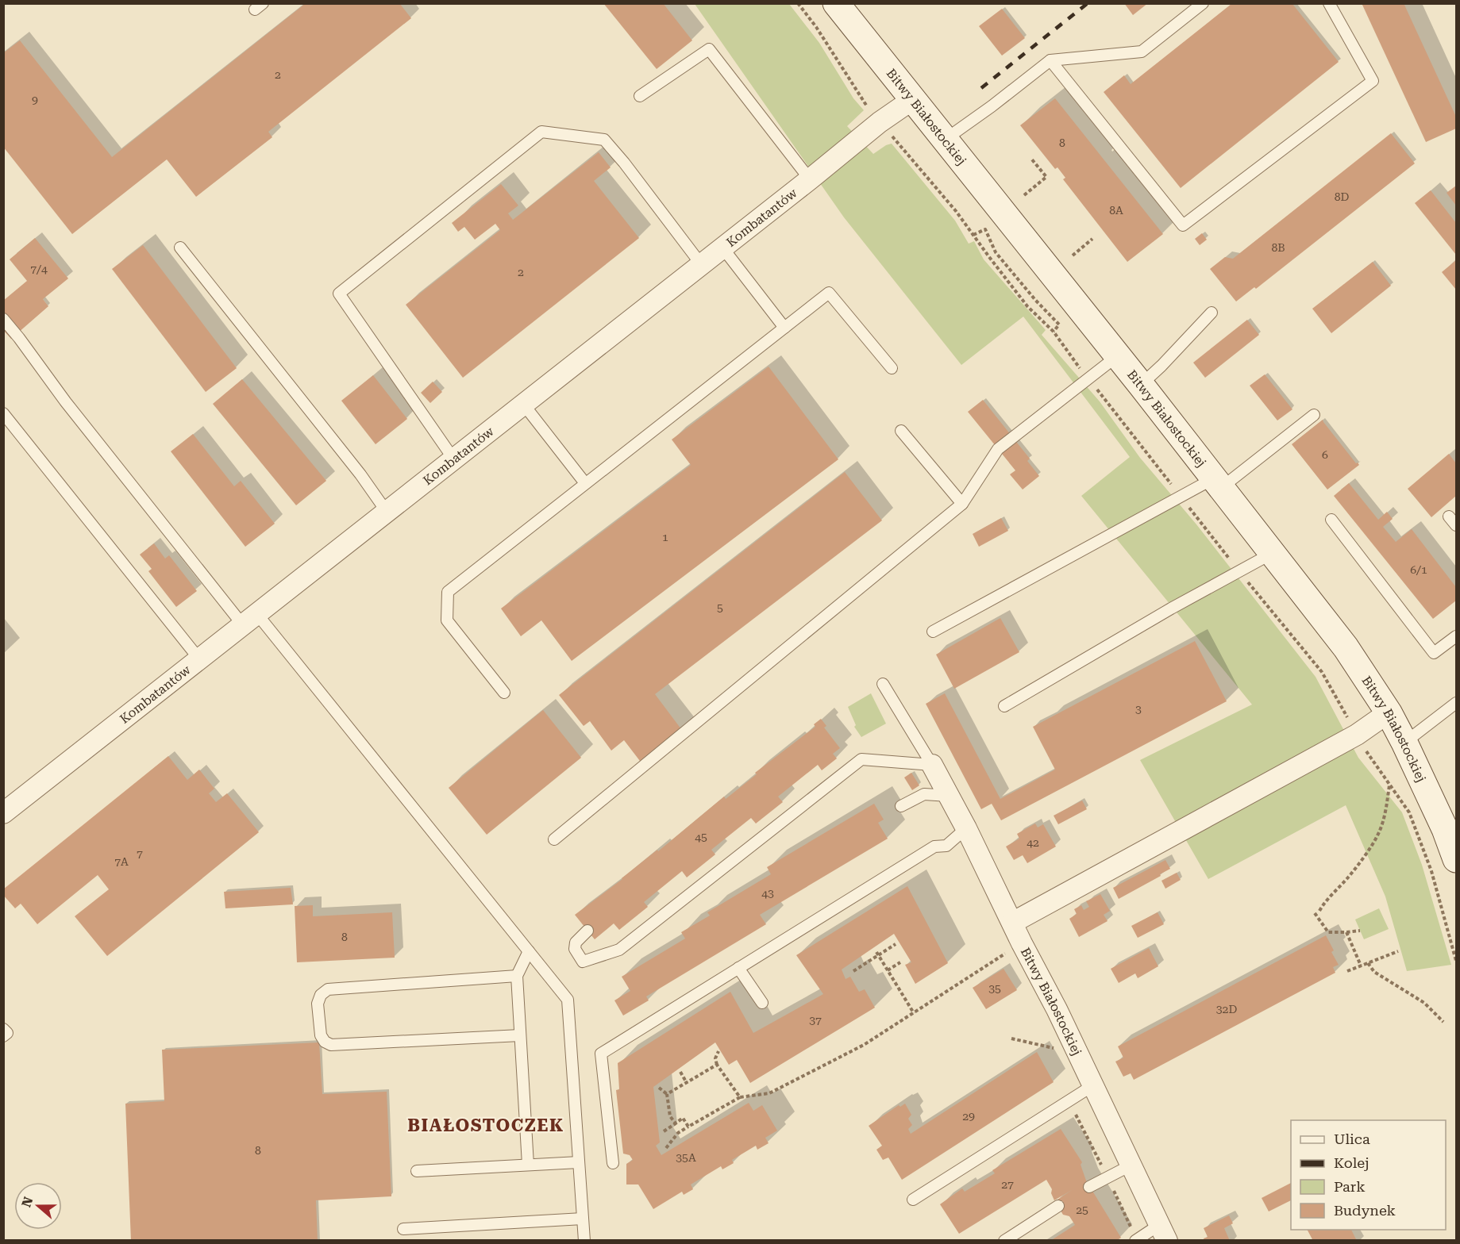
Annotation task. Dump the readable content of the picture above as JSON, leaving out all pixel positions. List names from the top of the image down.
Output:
{
  "streets": {
    "street": ["Bitwy Białostockiej", "Kombatantów"]
  },
  "crossings": [
    ["Bitwy Białostockiej", "Kombatantów"]
  ],
  "districts": ["BIAŁOSTOCZEK"],
  "house_numbers": [
    "2",
    "9",
    "8",
    "8D",
    "8A",
    "8B",
    "7/4",
    "2",
    "6",
    "1",
    "6/1",
    "5",
    "3",
    "45",
    "42",
    "7",
    "7A",
    "43",
    "8",
    "35",
    "32D",
    "37",
    "29",
    "8",
    "35A",
    "27",
    "25"
  ],
  "legend": [
    "Ulica",
    "Kolej",
    "Park",
    "Budynek"
  ],
  "north": "left"
}
